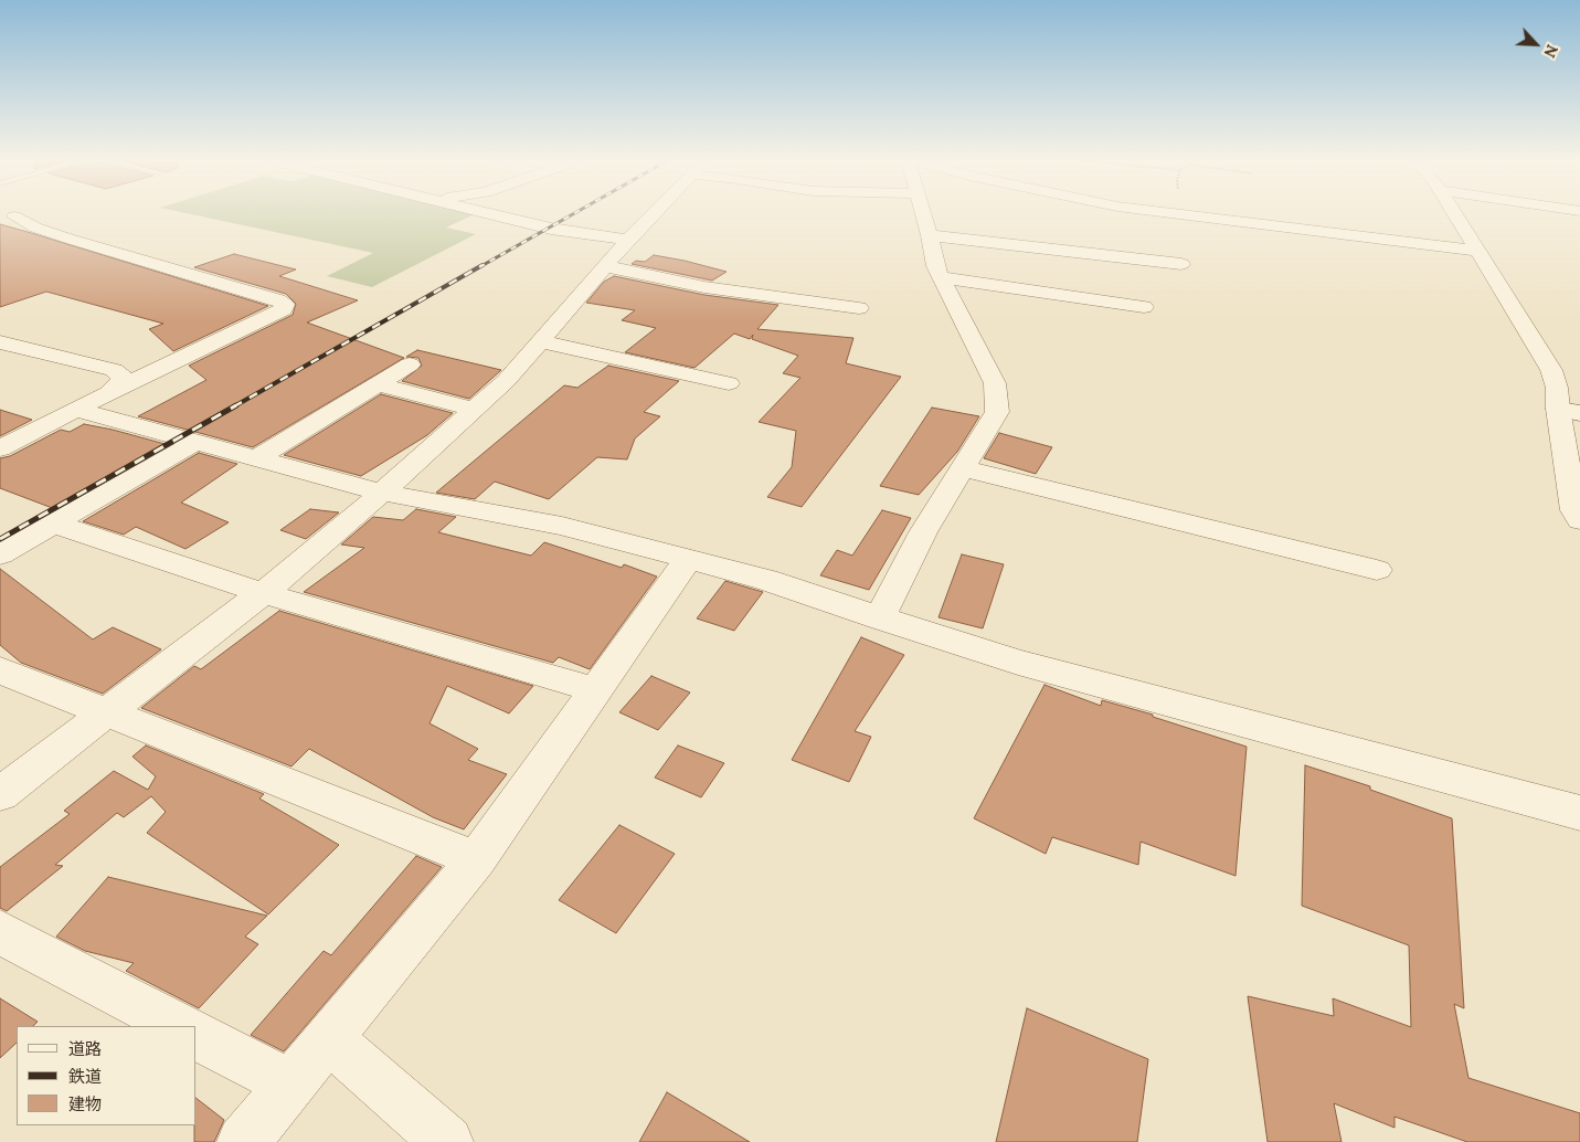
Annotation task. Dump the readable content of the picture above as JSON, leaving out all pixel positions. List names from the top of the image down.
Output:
{
  "legend": ["道路", "鉄道", "建物"],
  "north": "bottom right"
}
